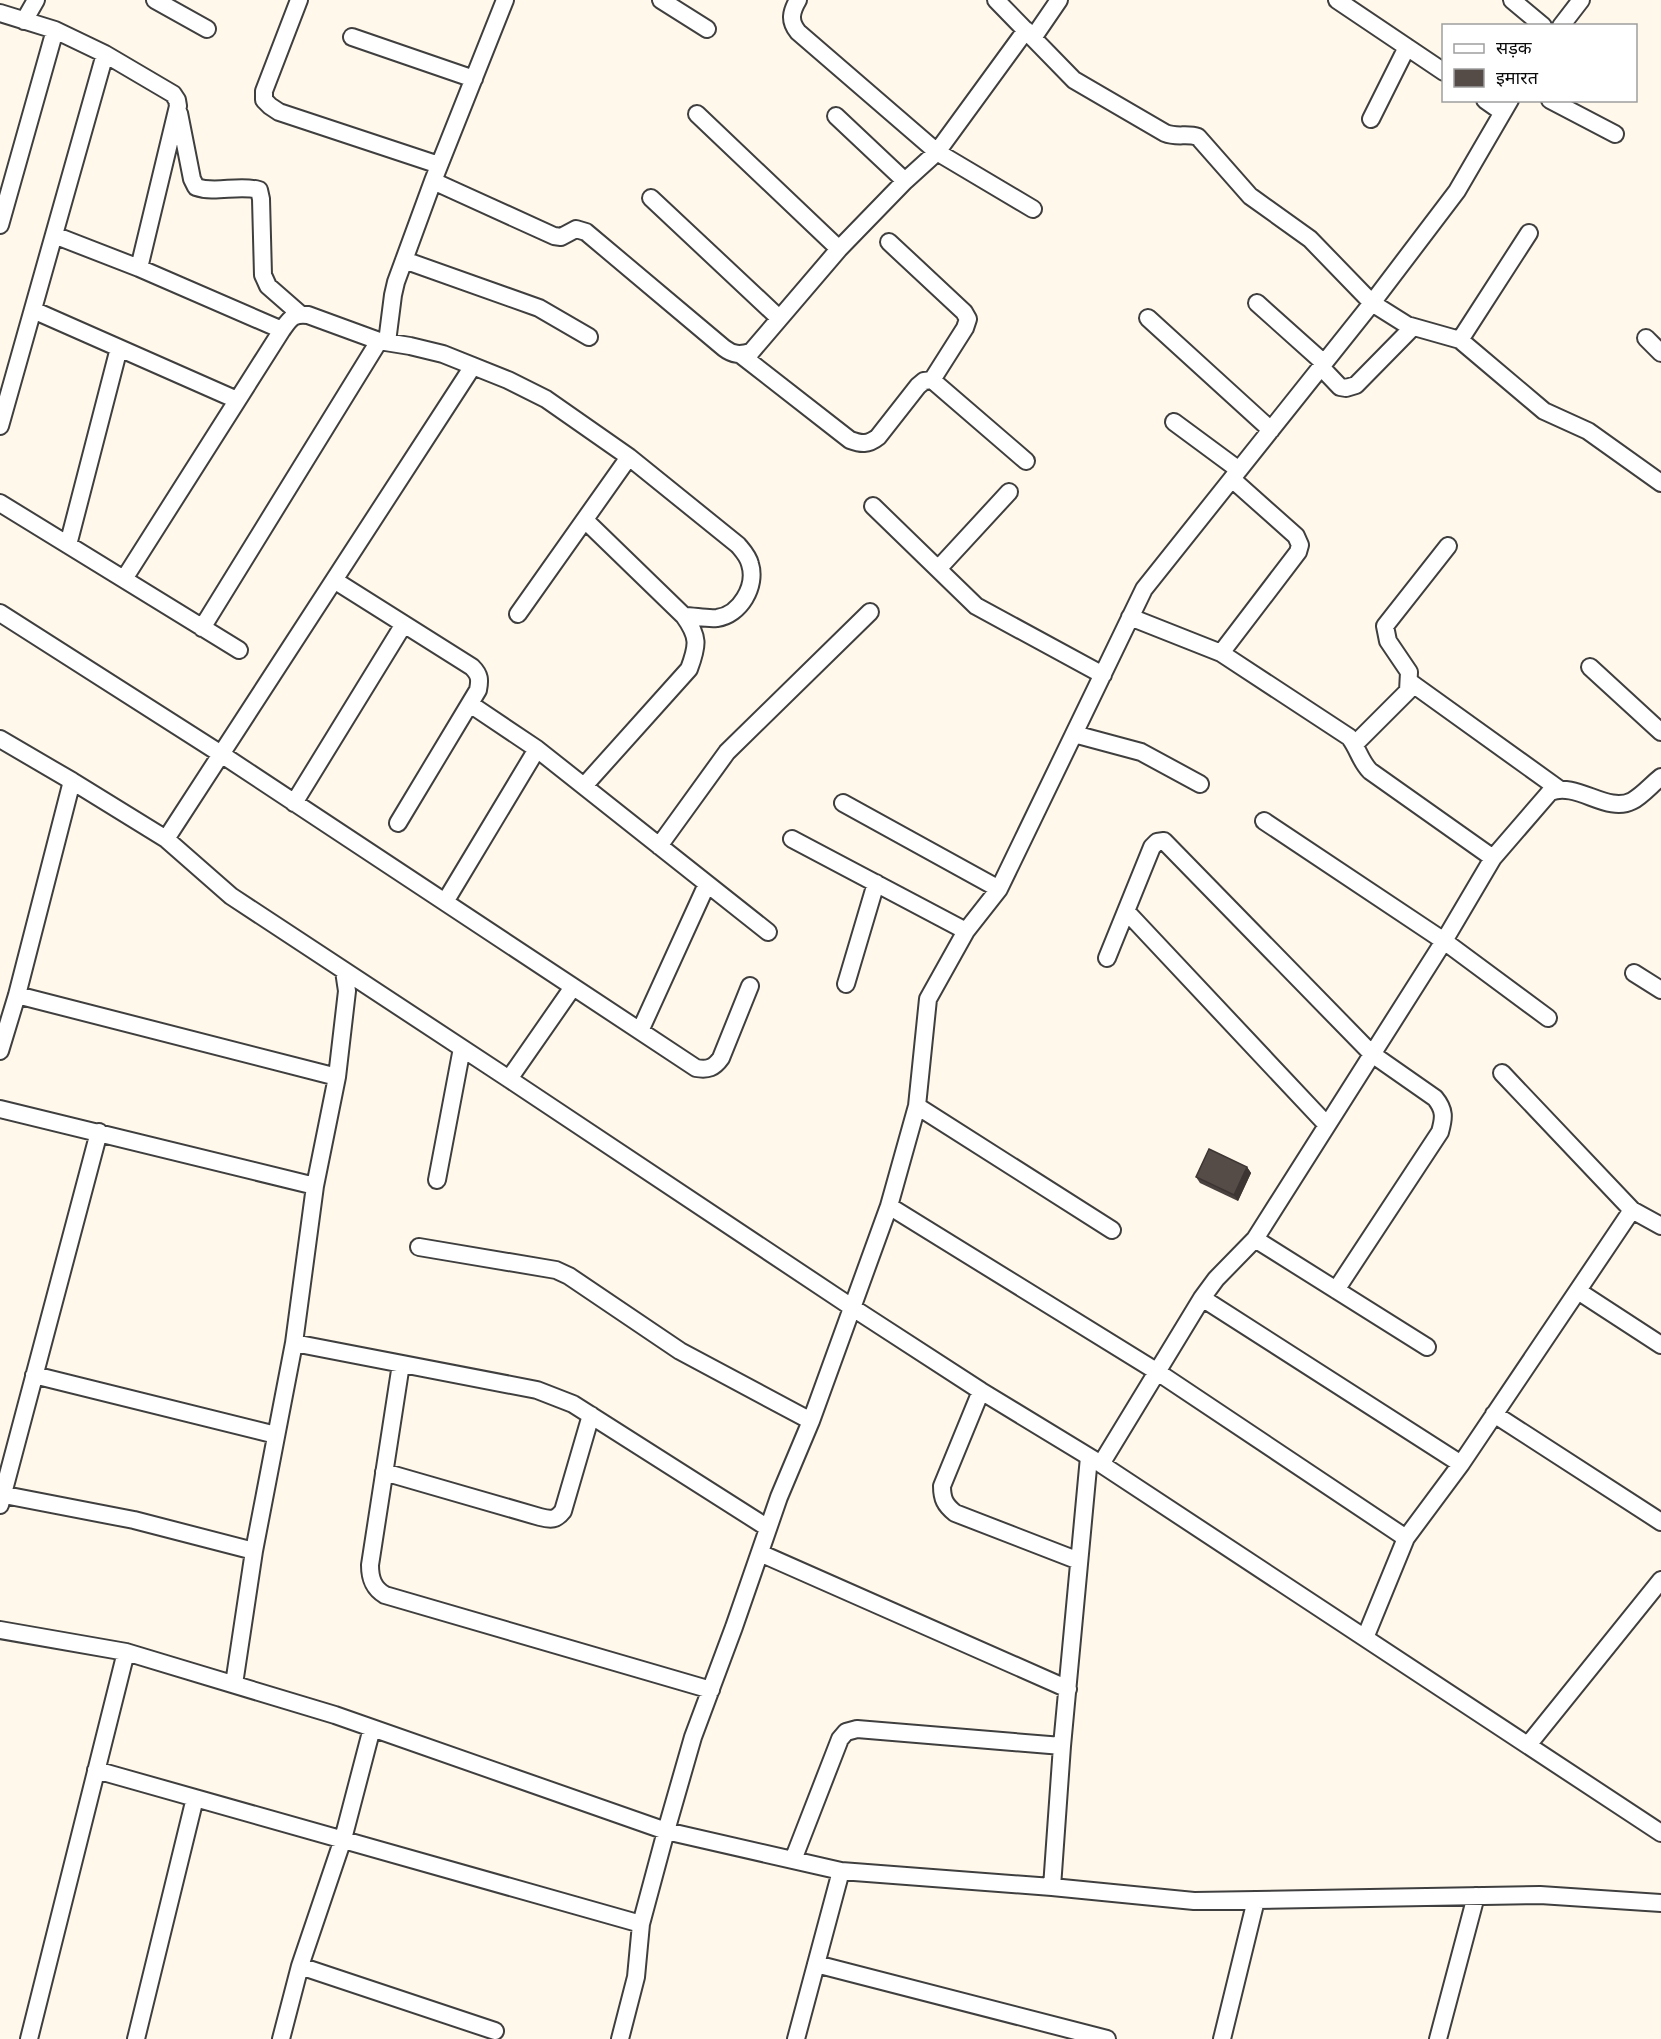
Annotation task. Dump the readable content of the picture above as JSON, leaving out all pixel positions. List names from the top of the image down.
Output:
{
  "legend": ["सड़क", "इमारत"]
}
